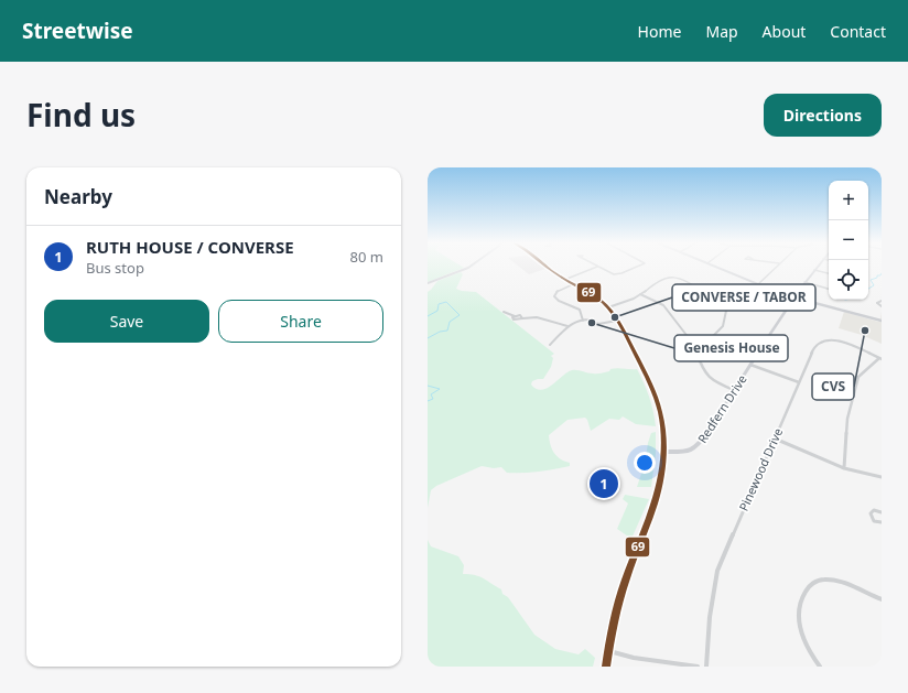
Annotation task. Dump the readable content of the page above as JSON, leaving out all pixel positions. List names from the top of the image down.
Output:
{
  "streets": {
    "main road": ["Redfern Drive"],
    "street": ["Pinewood Drive"]
  },
  "places": ["CONVERSE / TABOR", "Genesis House", "CVS"],
  "lines": ["transit line 69"],
  "page": {
    "header": "Streetwise",
    "nav": [
      "Home",
      "Map",
      "About",
      "Contact"
    ],
    "title": "Find us",
    "buttons": [
      "Directions",
      ["Save", "Share"]
    ],
    "heading": "Nearby",
    "map_buttons": ["+", "−"],
    "list": [
      {
        "mark": "1",
        "name": "RUTH HOUSE / CONVERSE",
        "note": "Bus stop",
        "value": "80 m"
      }
    ],
    "pins": "1"
  }
}
